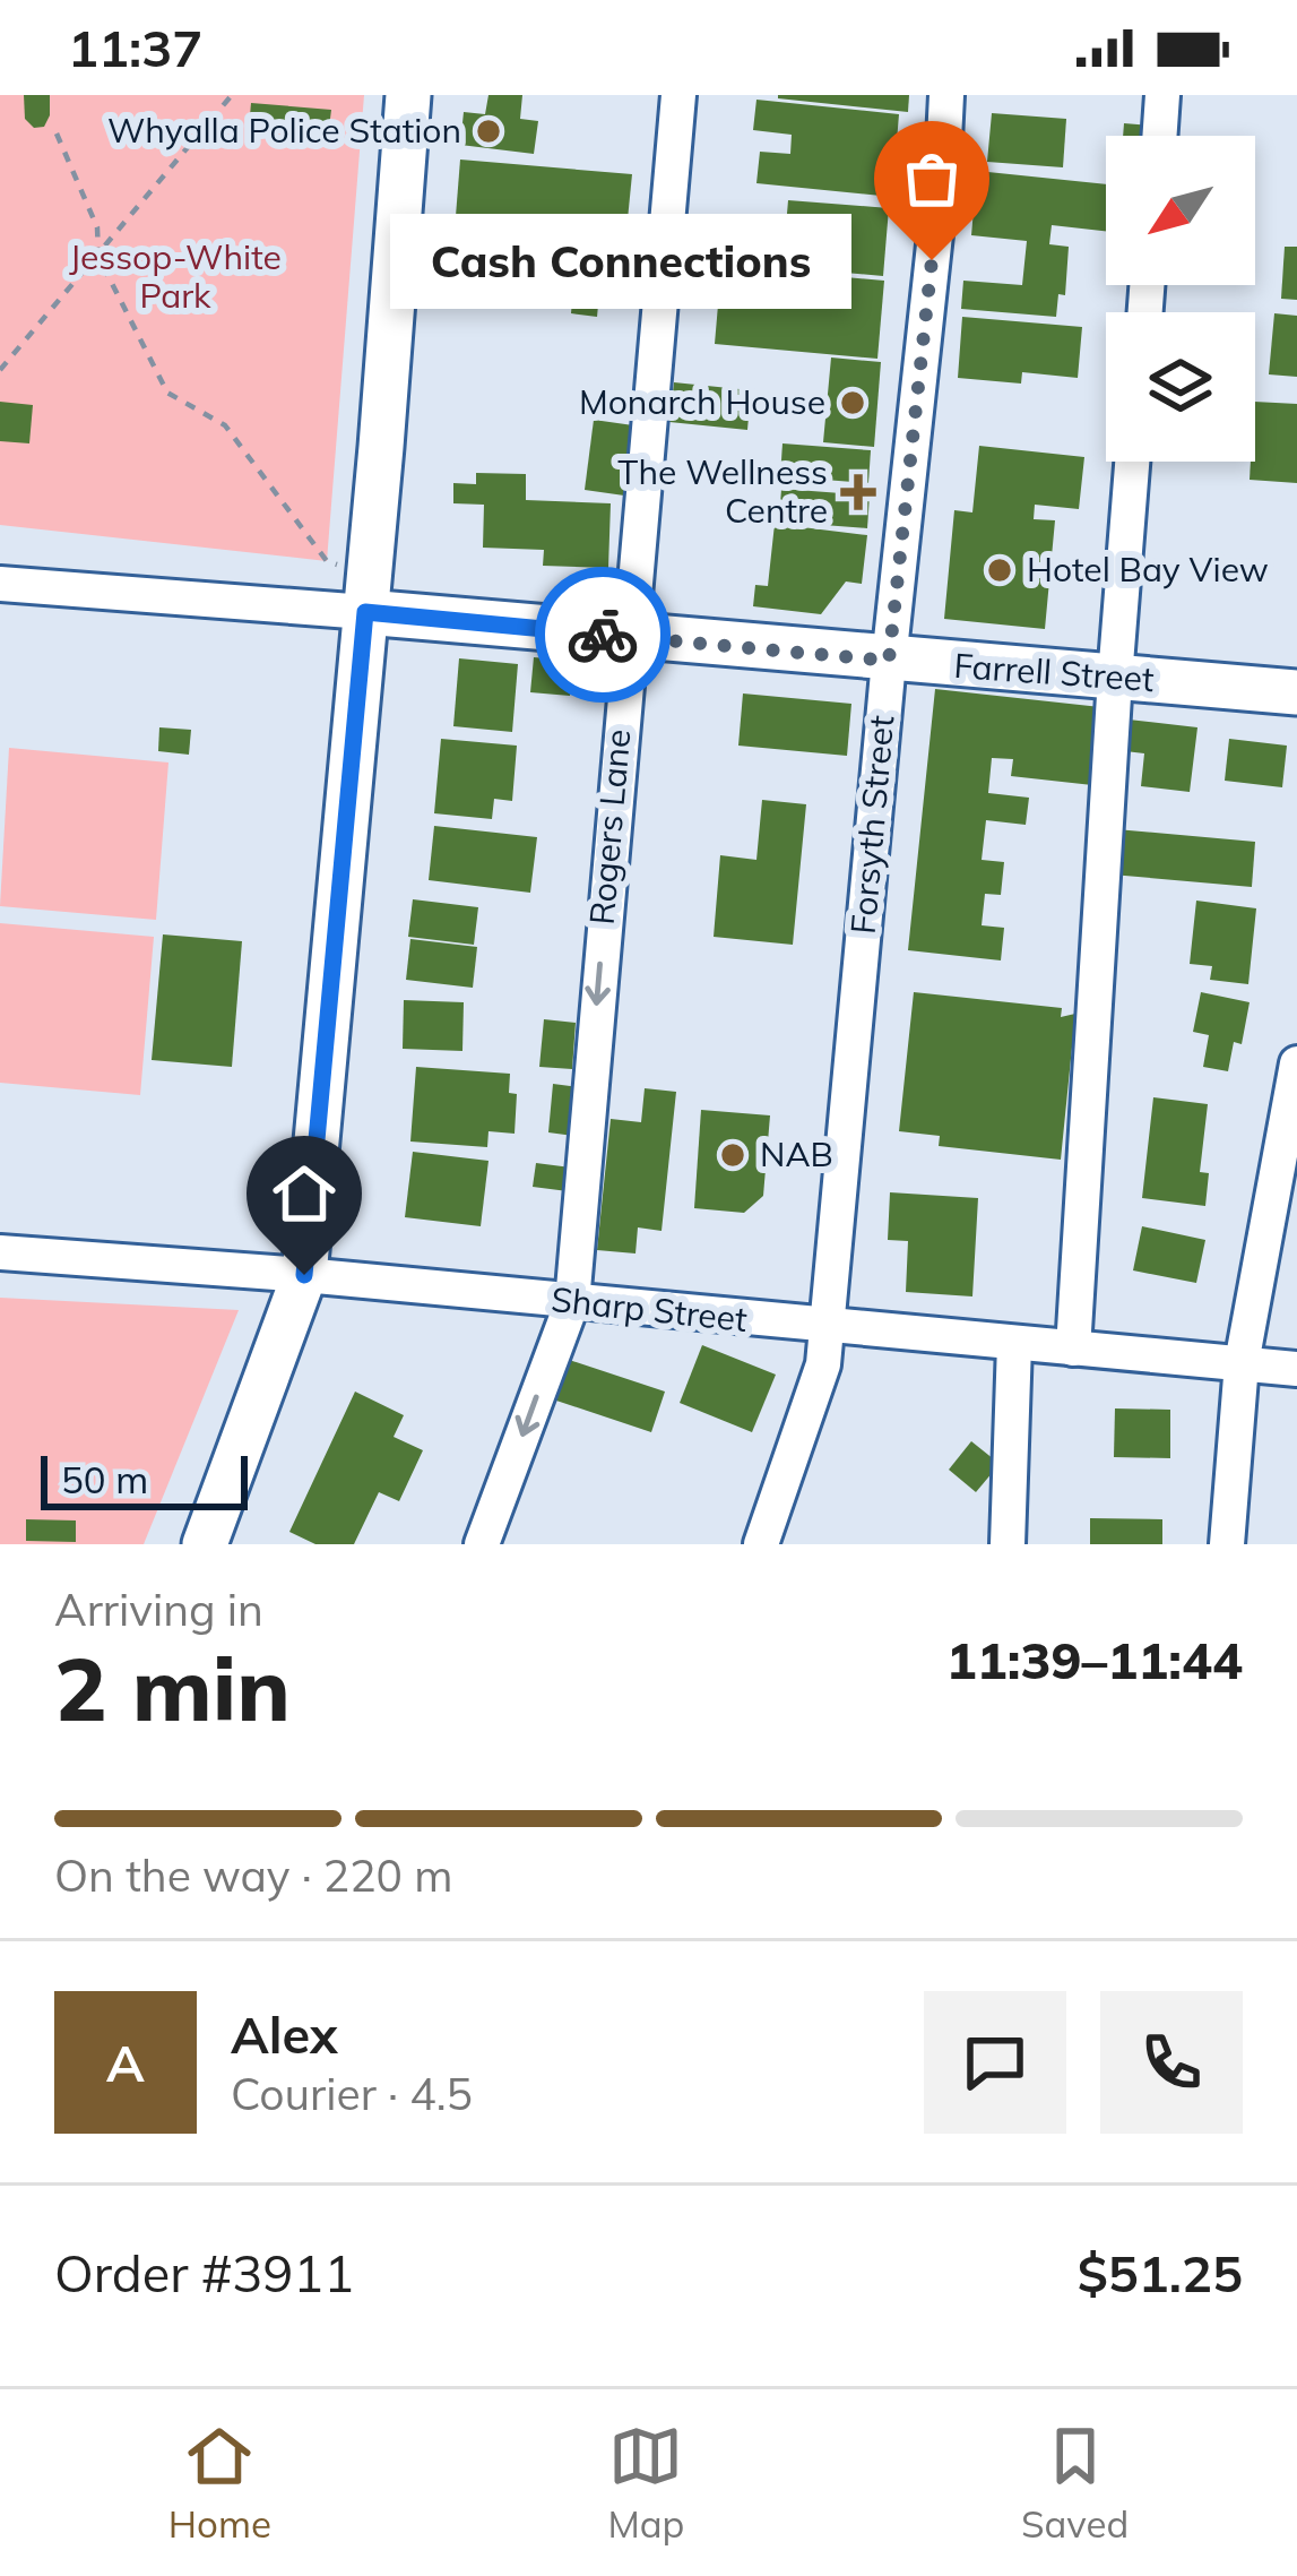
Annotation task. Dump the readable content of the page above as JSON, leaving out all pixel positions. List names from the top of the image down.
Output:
{
  "streets": {
    "main road": ["Farrell Street"],
    "street": ["Forsyth Street", "Rogers Lane", "Sharp Street"]
  },
  "crossings": [
    ["Farrell Street", "Forsyth Street"],
    ["Farrell Street", "Rogers Lane"],
    ["Forsyth Street", "Sharp Street"],
    ["Rogers Lane", "Sharp Street"]
  ],
  "one_way": ["Rogers Lane"],
  "parks": ["Jessop-White Park"],
  "places": {
    "other": [
      "Whyalla Police Station",
      "Cash Connections",
      "Monarch House",
      "Hotel Bay View",
      "NAB"
    ],
    "health": ["The Wellness Centre"]
  },
  "scale_bar": "50 m",
  "north": "bottom left",
  "page": {
    "status": "11:37",
    "bubble": "Cash Connections",
    "scale": "50 m",
    "heading": ["2 min", "Arriving in", "11:39–11:44"],
    "panel": [
      "Alex",
      "Courier · 4.5",
      "Order #3911",
      "$51.25"
    ],
    "bar": "On the way · 220 m",
    "round": "A",
    "tabs": ["Home", "Map", "Saved"]
  }
}
